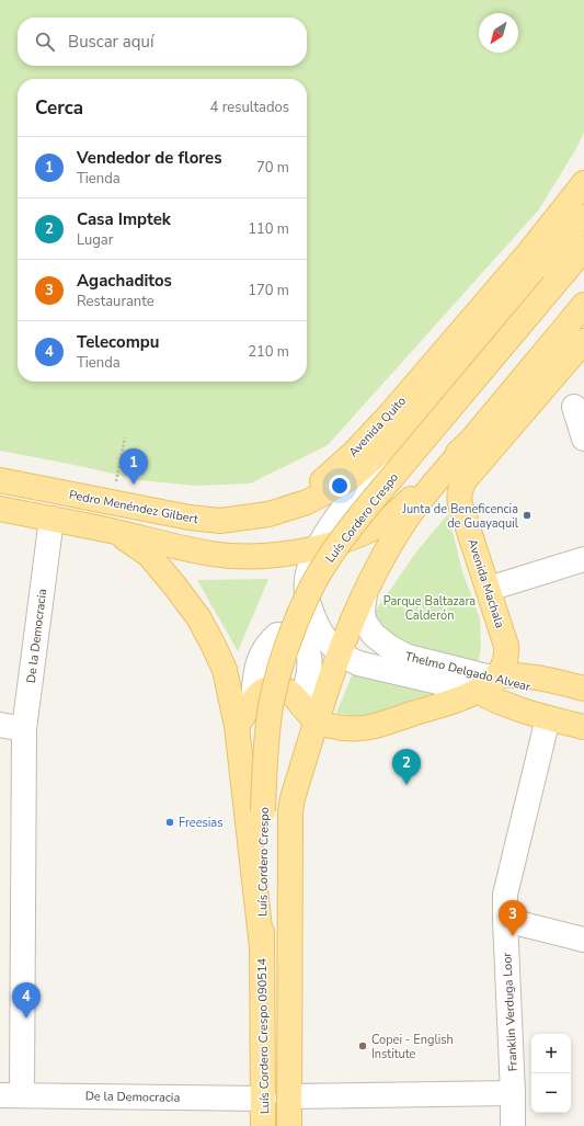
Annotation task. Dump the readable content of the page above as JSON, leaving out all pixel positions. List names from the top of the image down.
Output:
{
  "streets": {
    "main road": [
      "Avenida Quito",
      "Pedro Menéndez Gilbert",
      "Luís Cordero Crespo",
      "Avenida Machala",
      "Thelmo Delgado Alvear",
      "Luís Cordero Crespo 090514"
    ],
    "street": ["De la Democracia", "Franklin Verduga Loor"]
  },
  "crossings": [
    ["Avenida Quito", "Pedro Menéndez Gilbert"],
    ["Avenida Quito", "Thelmo Delgado Alvear"],
    ["Luís Cordero Crespo", "Luís Cordero Crespo 090514"],
    ["Avenida Machala", "Thelmo Delgado Alvear"],
    ["De la Democracia", "Luís Cordero Crespo 090514"],
    ["Thelmo Delgado Alvear", "Franklin Verduga Loor"]
  ],
  "parks": ["Parque Baltazara Calderón"],
  "places": ["Junta de Beneficencia de Guayaquil", "Freesias", "Copei - English Institute"],
  "north": "bottom left",
  "page": {
    "search": "Buscar aquí",
    "heading": ["Cerca", "4 resultados"],
    "list": [
      {
        "mark": "1",
        "name": "Vendedor de flores",
        "note": "Tienda",
        "value": "70 m"
      },
      {
        "mark": "2",
        "name": "Casa Imptek",
        "note": "Lugar",
        "value": "110 m"
      },
      {
        "mark": "3",
        "name": "Agachaditos",
        "note": "Restaurante",
        "value": "170 m"
      },
      {
        "mark": "4",
        "name": "Telecompu",
        "note": "Tienda",
        "value": "210 m"
      }
    ],
    "pins": [
      "1",
      "2",
      "3",
      "4"
    ],
    "map_buttons": ["+", "−"]
  }
}
